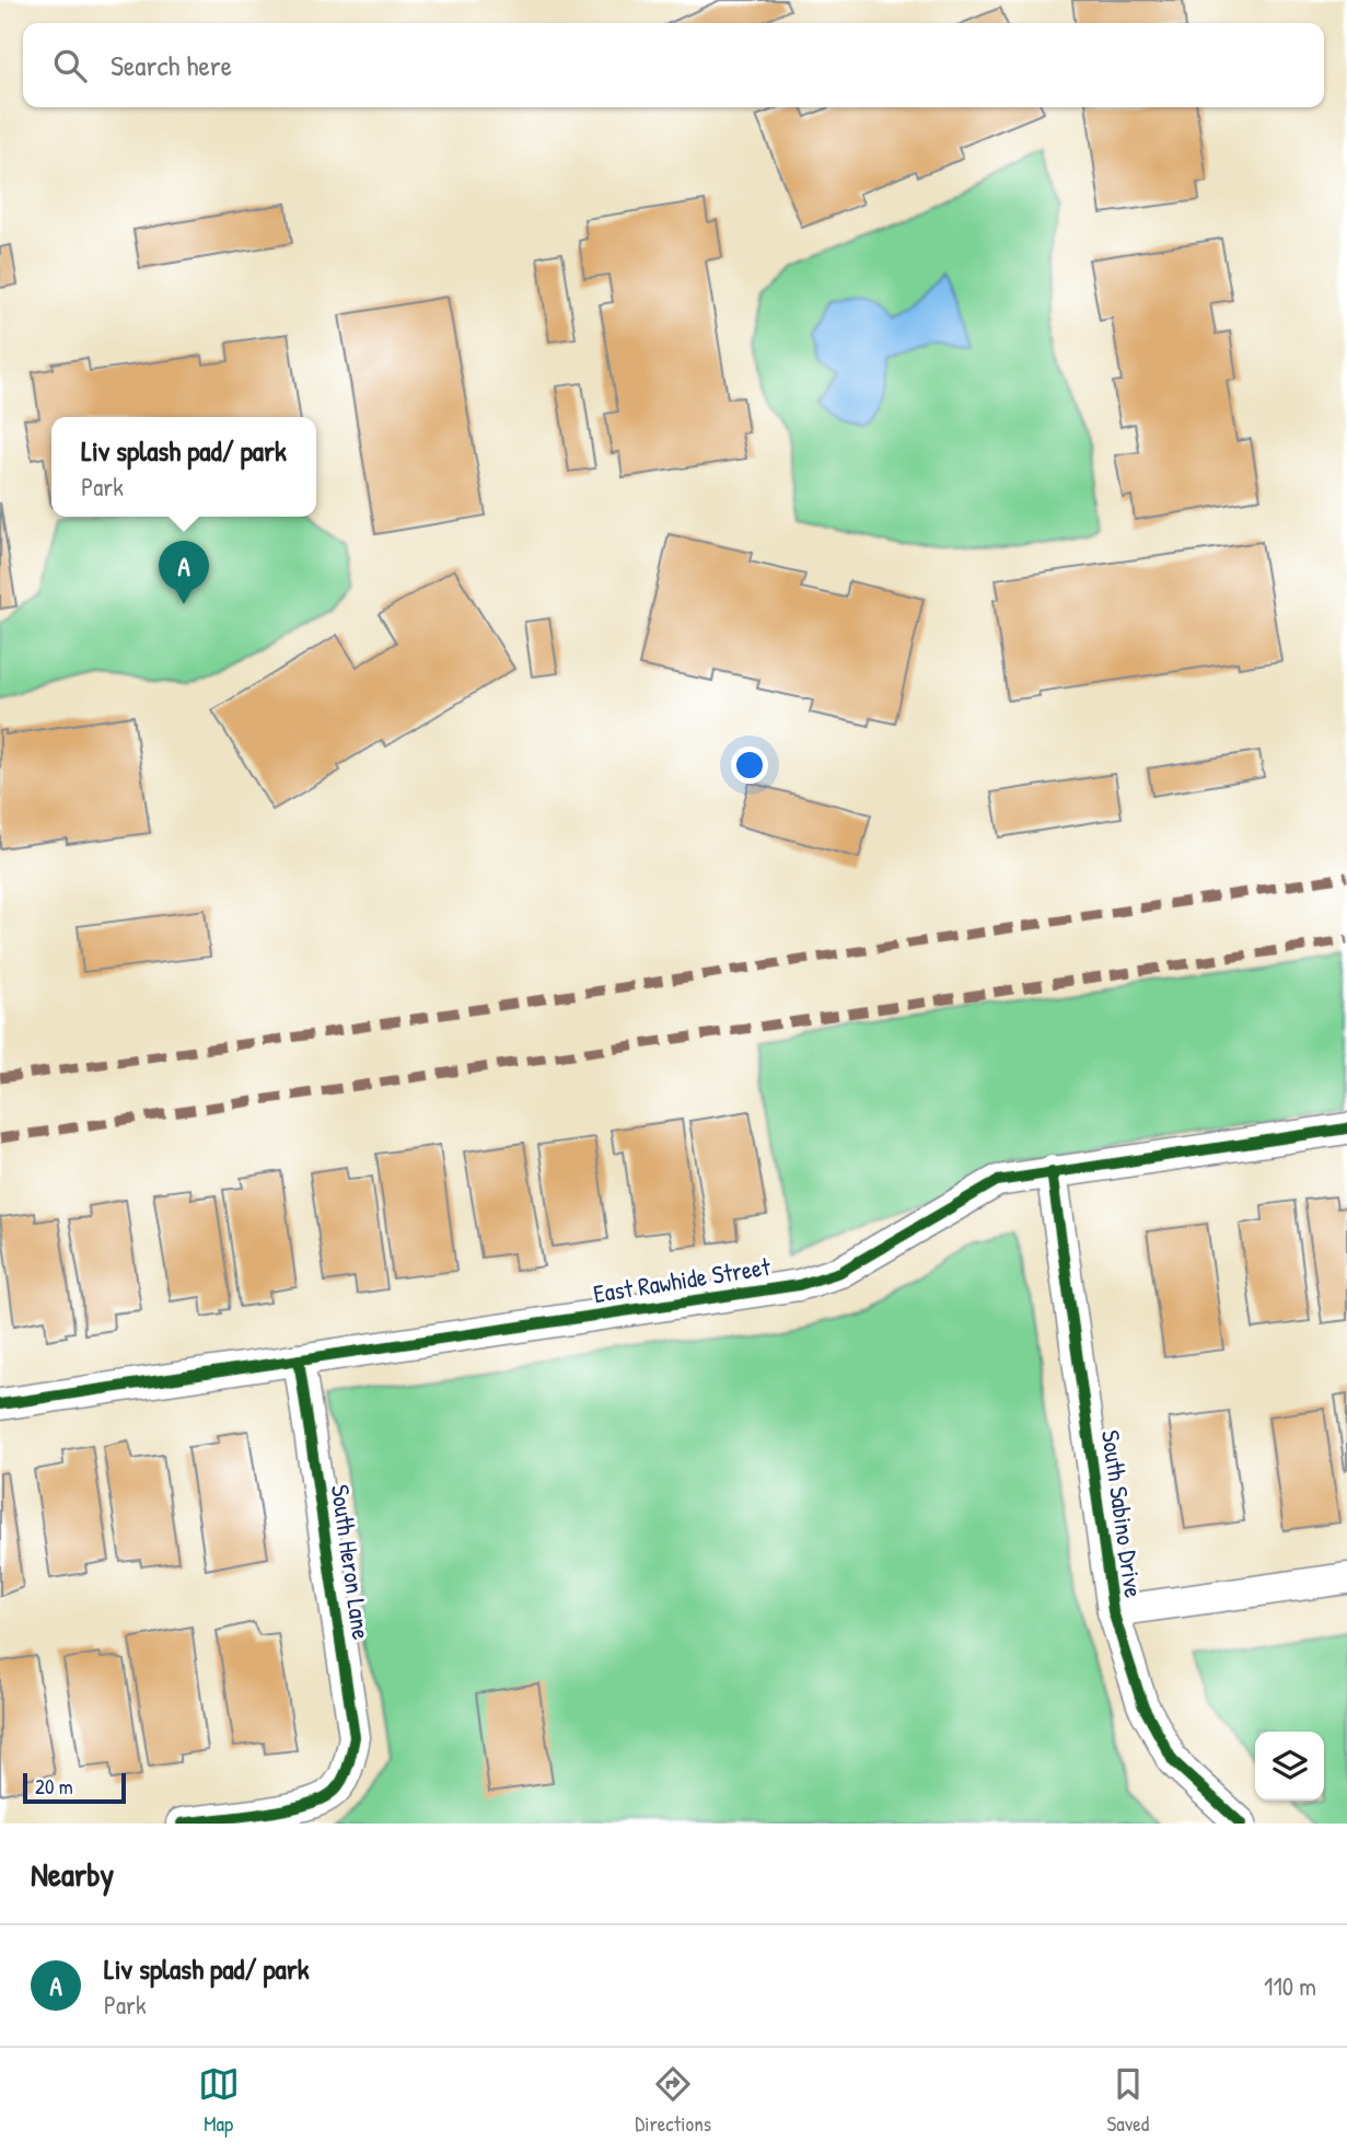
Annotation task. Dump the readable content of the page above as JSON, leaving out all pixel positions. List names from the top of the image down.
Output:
{
  "streets": {
    "street": ["East Rawhide Street", "South Sabino Drive", "South Heron Lane"]
  },
  "crossings": [
    ["East Rawhide Street", "South Sabino Drive"],
    ["East Rawhide Street", "South Heron Lane"]
  ],
  "scale_bar": "20 m",
  "page": {
    "search": "Search here",
    "popup": ["Liv splash pad/ park", "Park"],
    "pins": "A",
    "scale": "20 m",
    "heading": "Nearby",
    "list": [
      {
        "mark": "A",
        "name": "Liv splash pad/ park",
        "note": "Park",
        "value": "110 m"
      }
    ],
    "nav": ["Map", "Directions", "Saved"]
  }
}
